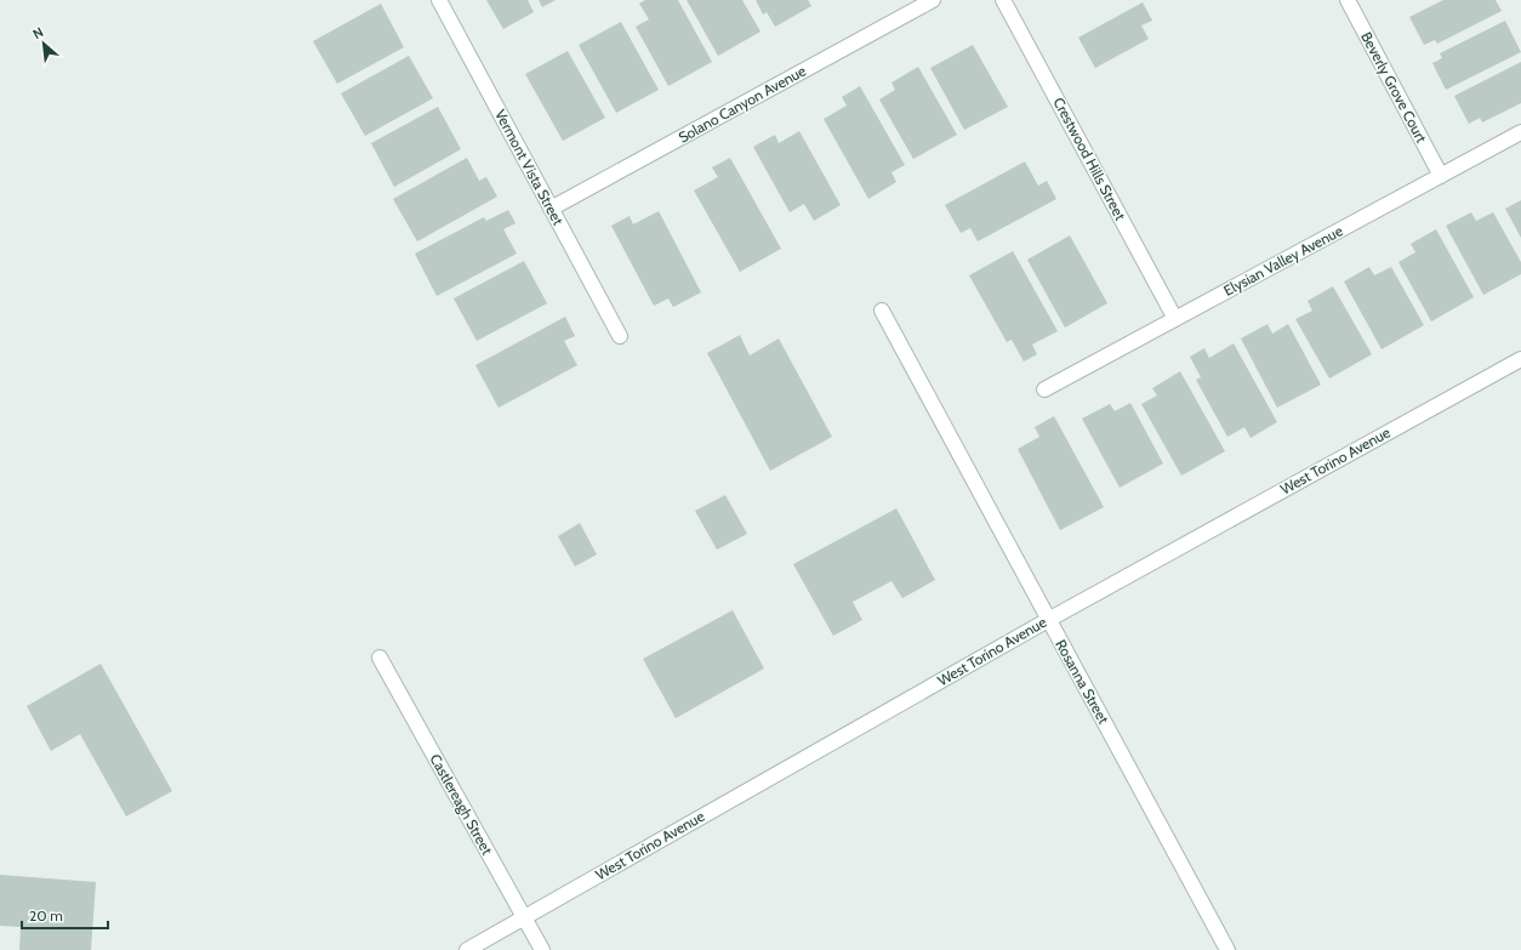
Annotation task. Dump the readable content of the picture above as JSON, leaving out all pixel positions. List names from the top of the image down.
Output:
{
  "streets": {
    "street": [
      "Beverly Grove Court",
      "Solano Canyon Avenue",
      "Crestwood Hills Street",
      "Vermont Vista Street",
      "Elysian Valley Avenue",
      "West Torino Avenue",
      "Rosanna Street",
      "Castlereagh Street"
    ]
  },
  "crossings": [
    ["Beverly Grove Court", "Elysian Valley Avenue"],
    ["Solano Canyon Avenue", "Vermont Vista Street"],
    ["Crestwood Hills Street", "Elysian Valley Avenue"],
    ["West Torino Avenue", "Rosanna Street"],
    ["West Torino Avenue", "Castlereagh Street"]
  ],
  "scale_bar": "20 m",
  "north": "top left"
}
